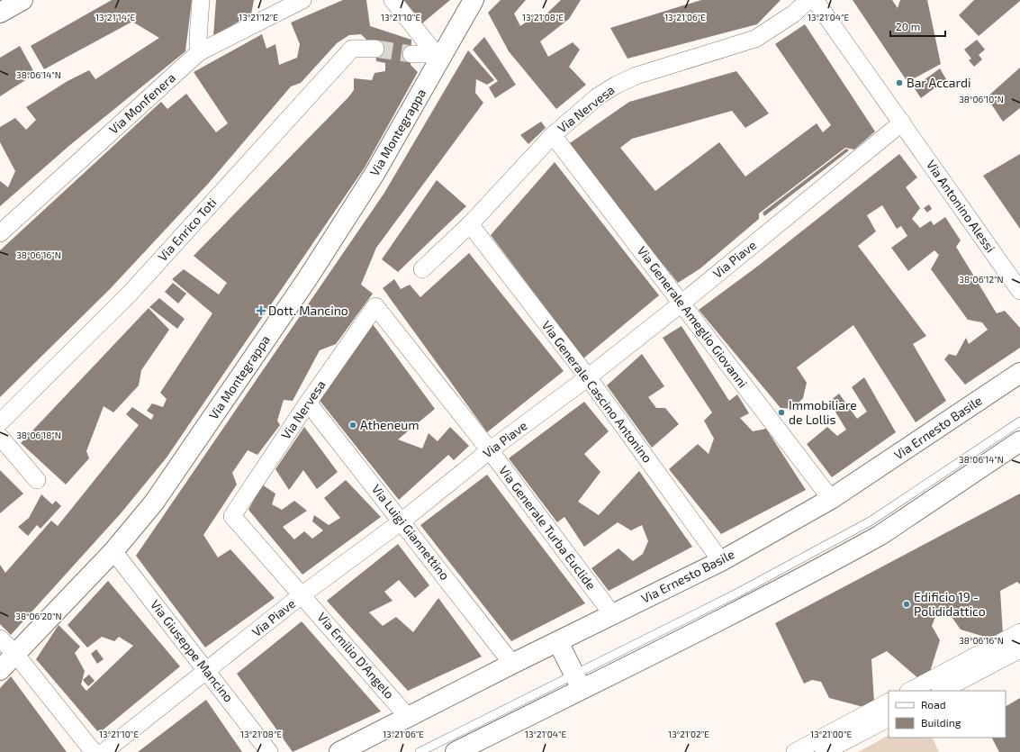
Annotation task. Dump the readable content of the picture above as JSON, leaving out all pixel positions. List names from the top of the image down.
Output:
{
  "streets": {
    "main road": ["Via Montegrappa", "Via Ernesto Basile"],
    "street": [
      "Via Monfenera",
      "Via Nervesa",
      "Via Antonino Alessi",
      "Via Enrico Toti",
      "Via Piave",
      "Via Generale Ameglio Giovanni",
      "Via Generale Cascino Antonino",
      "Via Generale Turba Euclide",
      "Via Luigi Giannettino",
      "Via Giuseppe Mancino",
      "Via Emilio D'Angelo"
    ]
  },
  "crossings": [
    ["Via Nervesa", "Via Piave"],
    ["Via Nervesa", "Via Generale Ameglio Giovanni"],
    ["Via Nervesa", "Via Generale Cascino Antonino"],
    ["Via Nervesa", "Via Generale Turba Euclide"],
    ["Via Nervesa", "Via Luigi Giannettino"],
    ["Via Nervesa", "Via Emilio D'Angelo"],
    ["Via Montegrappa", "Via Giuseppe Mancino"],
    ["Via Antonino Alessi", "Via Piave"],
    ["Via Piave", "Via Generale Ameglio Giovanni"],
    ["Via Piave", "Via Generale Cascino Antonino"],
    ["Via Piave", "Via Generale Turba Euclide"],
    ["Via Piave", "Via Luigi Giannettino"],
    ["Via Piave", "Via Giuseppe Mancino"],
    ["Via Piave", "Via Emilio D'Angelo"],
    ["Via Generale Ameglio Giovanni", "Via Ernesto Basile"],
    ["Via Generale Cascino Antonino", "Via Ernesto Basile"],
    ["Via Ernesto Basile", "Via Generale Turba Euclide"],
    ["Via Ernesto Basile", "Via Luigi Giannettino"],
    ["Via Ernesto Basile", "Via Emilio D'Angelo"]
  ],
  "places": {
    "other": [
      "Bar Accardi",
      "Immobiliare de Lollis",
      "Atheneum",
      "Edificio 19 - Polididattico"
    ],
    "health": ["Dott. Mancino"]
  },
  "legend": ["Road", "Building"],
  "scale_bar": "20 m",
  "coordinates": [
    "13°21'14\"E",
    "13°21'10\"E",
    "13°21'08\"E",
    "13°21'06\"E",
    "13°21'04\"E",
    "13°21'12\"E",
    "38°06'14\"N",
    "38°06'10\"N",
    "38°06'16\"N",
    "38°06'12\"N",
    "38°06'18\"N",
    "38°06'20\"N",
    "13°21'02\"E",
    "13°21'00\"E"
  ]
}
